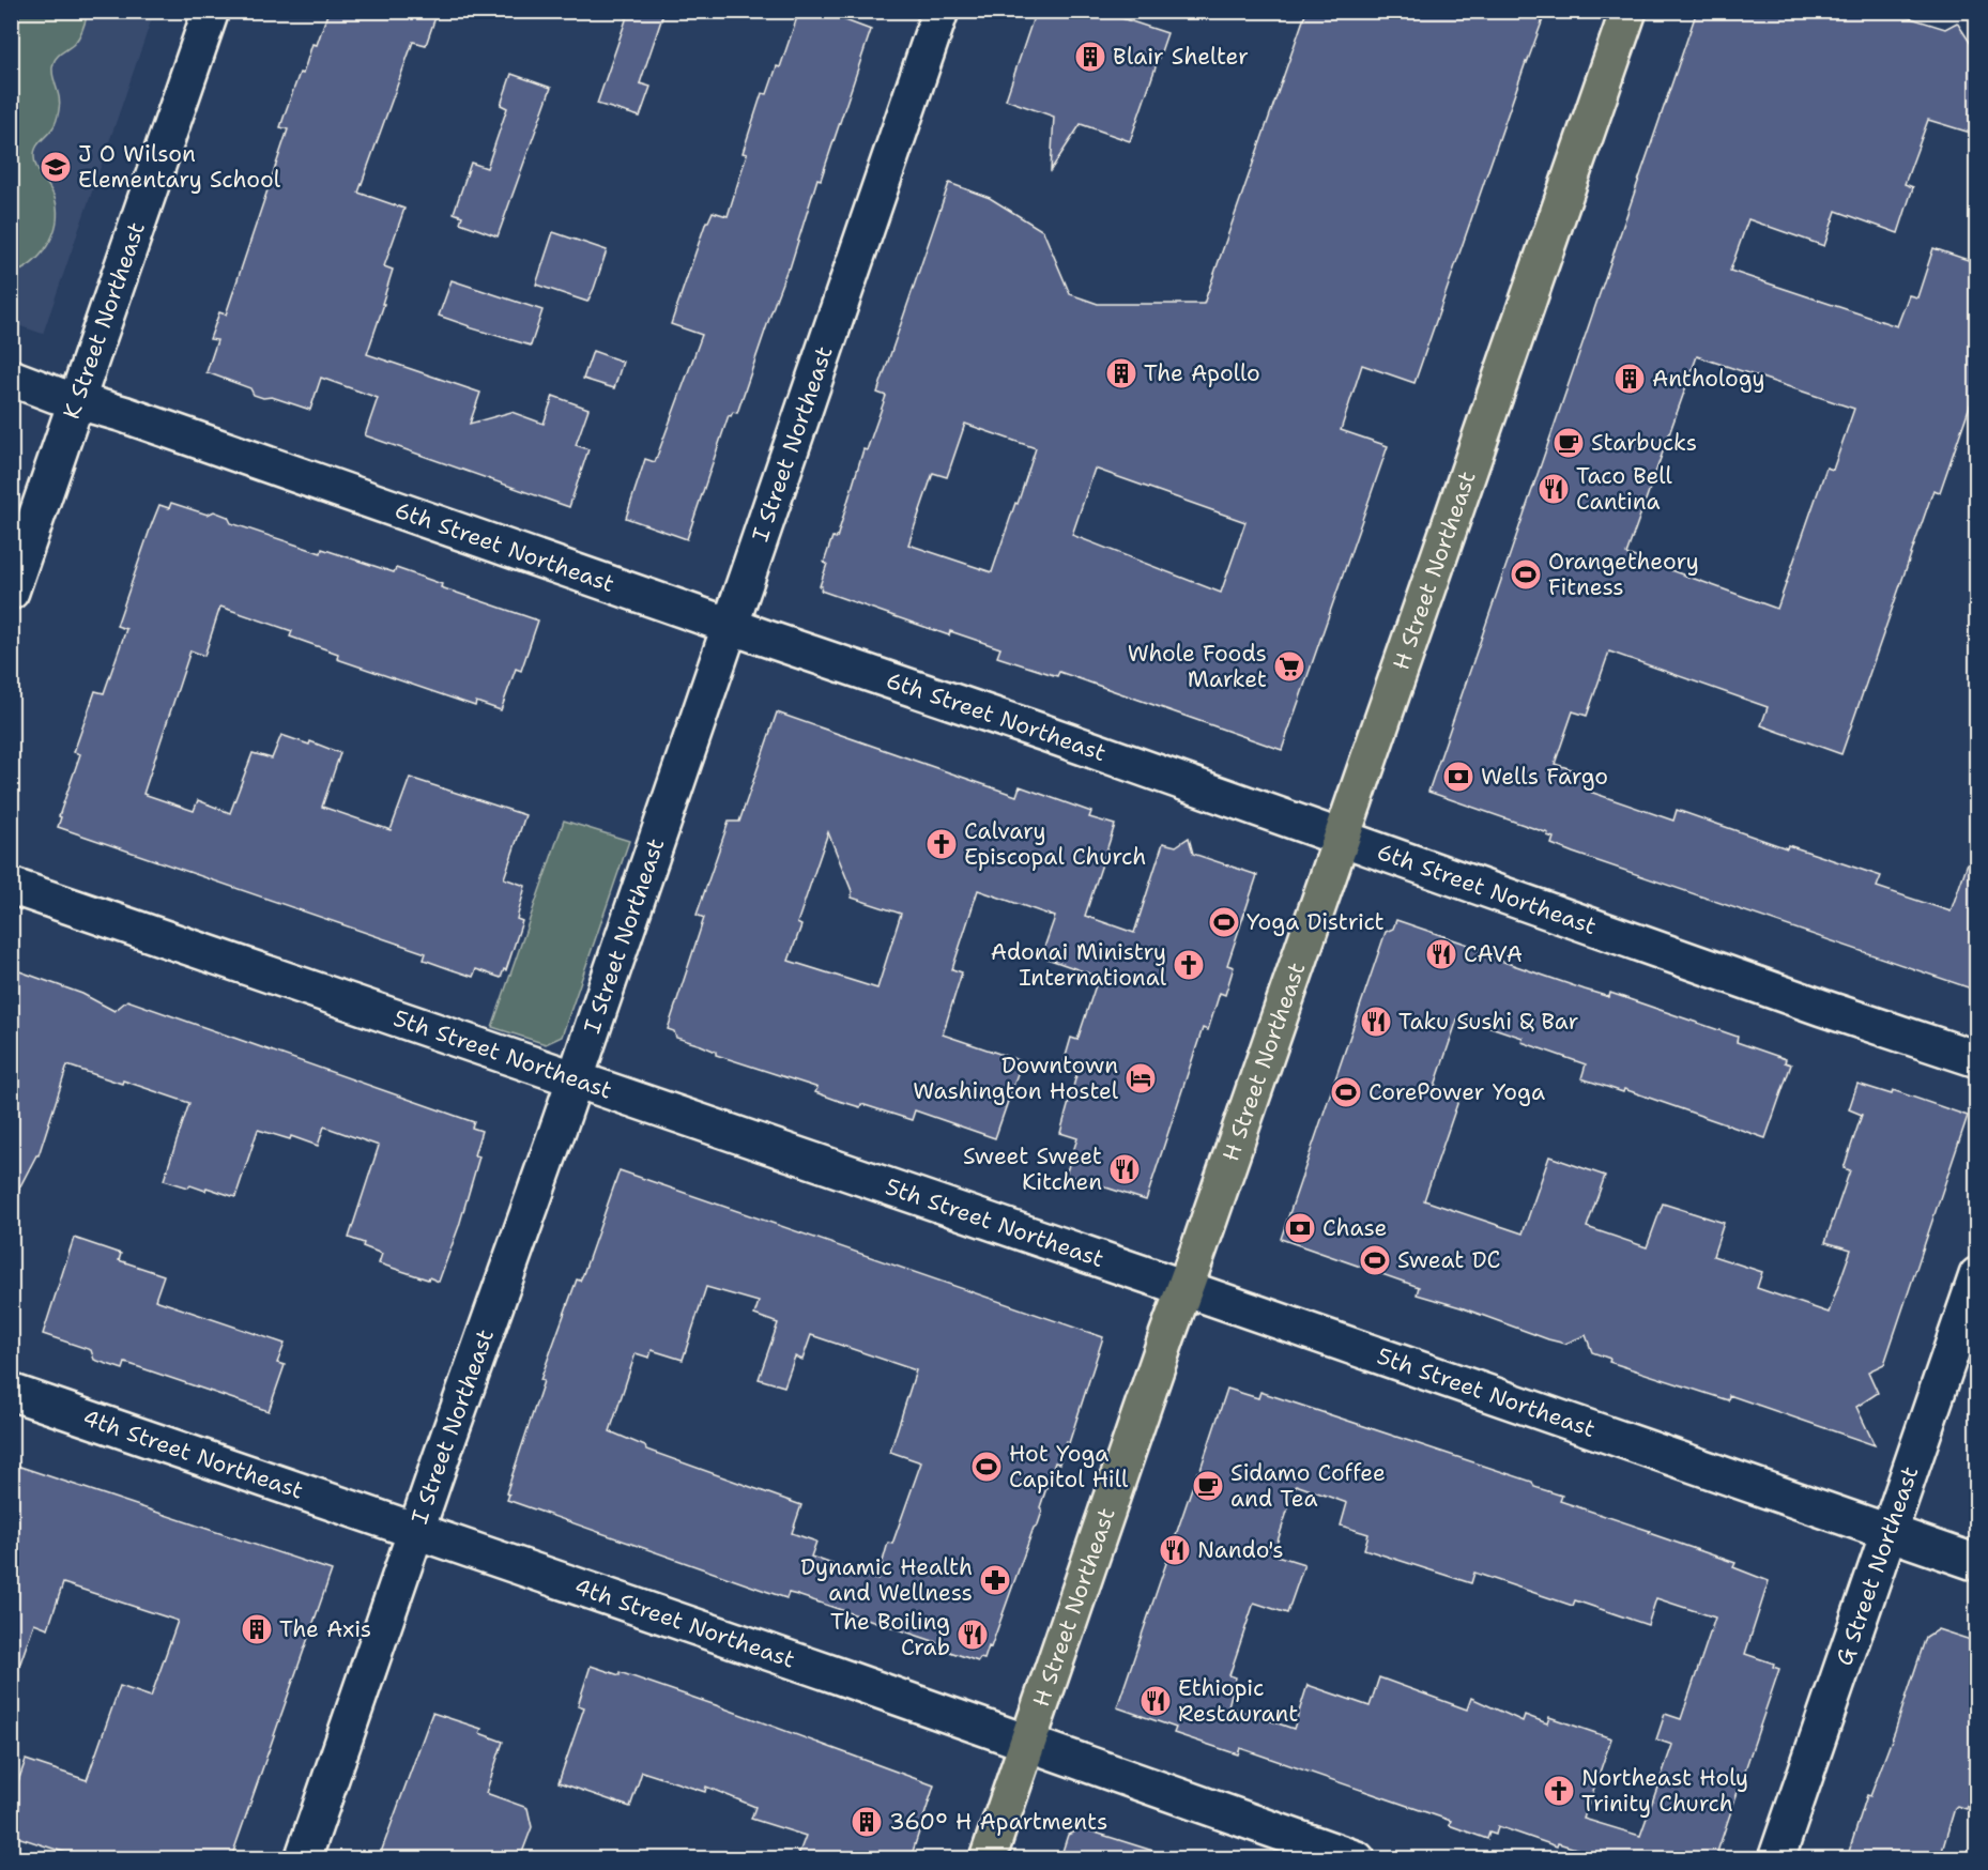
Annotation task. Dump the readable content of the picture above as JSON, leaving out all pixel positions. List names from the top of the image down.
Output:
{
  "streets": {
    "main road": ["H Street Northeast"],
    "street": [
      "K Street Northeast",
      "I Street Northeast",
      "6th Street Northeast",
      "5th Street Northeast",
      "4th Street Northeast",
      "G Street Northeast"
    ]
  },
  "crossings": [
    ["K Street Northeast", "6th Street Northeast"],
    ["I Street Northeast", "6th Street Northeast"],
    ["I Street Northeast", "5th Street Northeast"],
    ["I Street Northeast", "4th Street Northeast"],
    ["6th Street Northeast", "H Street Northeast"],
    ["H Street Northeast", "5th Street Northeast"],
    ["H Street Northeast", "4th Street Northeast"],
    ["5th Street Northeast", "G Street Northeast"]
  ],
  "places": {
    "building": [
      "Blair Shelter",
      "The Apollo",
      "Anthology",
      "The Axis",
      "360° H Apartments"
    ],
    "school or university": ["J O Wilson Elementary School"],
    "cafe": ["Starbucks", "Sidamo Coffee and Tea"],
    "restaurant": [
      "Taco Bell Cantina",
      "CAVA",
      "Taku Sushi & Bar",
      "Sweet Sweet Kitchen",
      "Nando's",
      "The Boiling Crab",
      "Ethiopic Restaurant"
    ],
    "sports": [
      "Orangetheory Fitness",
      "Yoga District",
      "CorePower Yoga",
      "Sweat DC",
      "Hot Yoga Capitol Hill"
    ],
    "supermarket": ["Whole Foods Market"],
    "bank": ["Wells Fargo", "Chase"],
    "church": ["Calvary Episcopal Church", "Adonai Ministry International", "Northeast Holy Trinity Church"],
    "hotel": ["Downtown Washington Hostel"],
    "pharmacy": ["Dynamic Health and Wellness"]
  }
}
